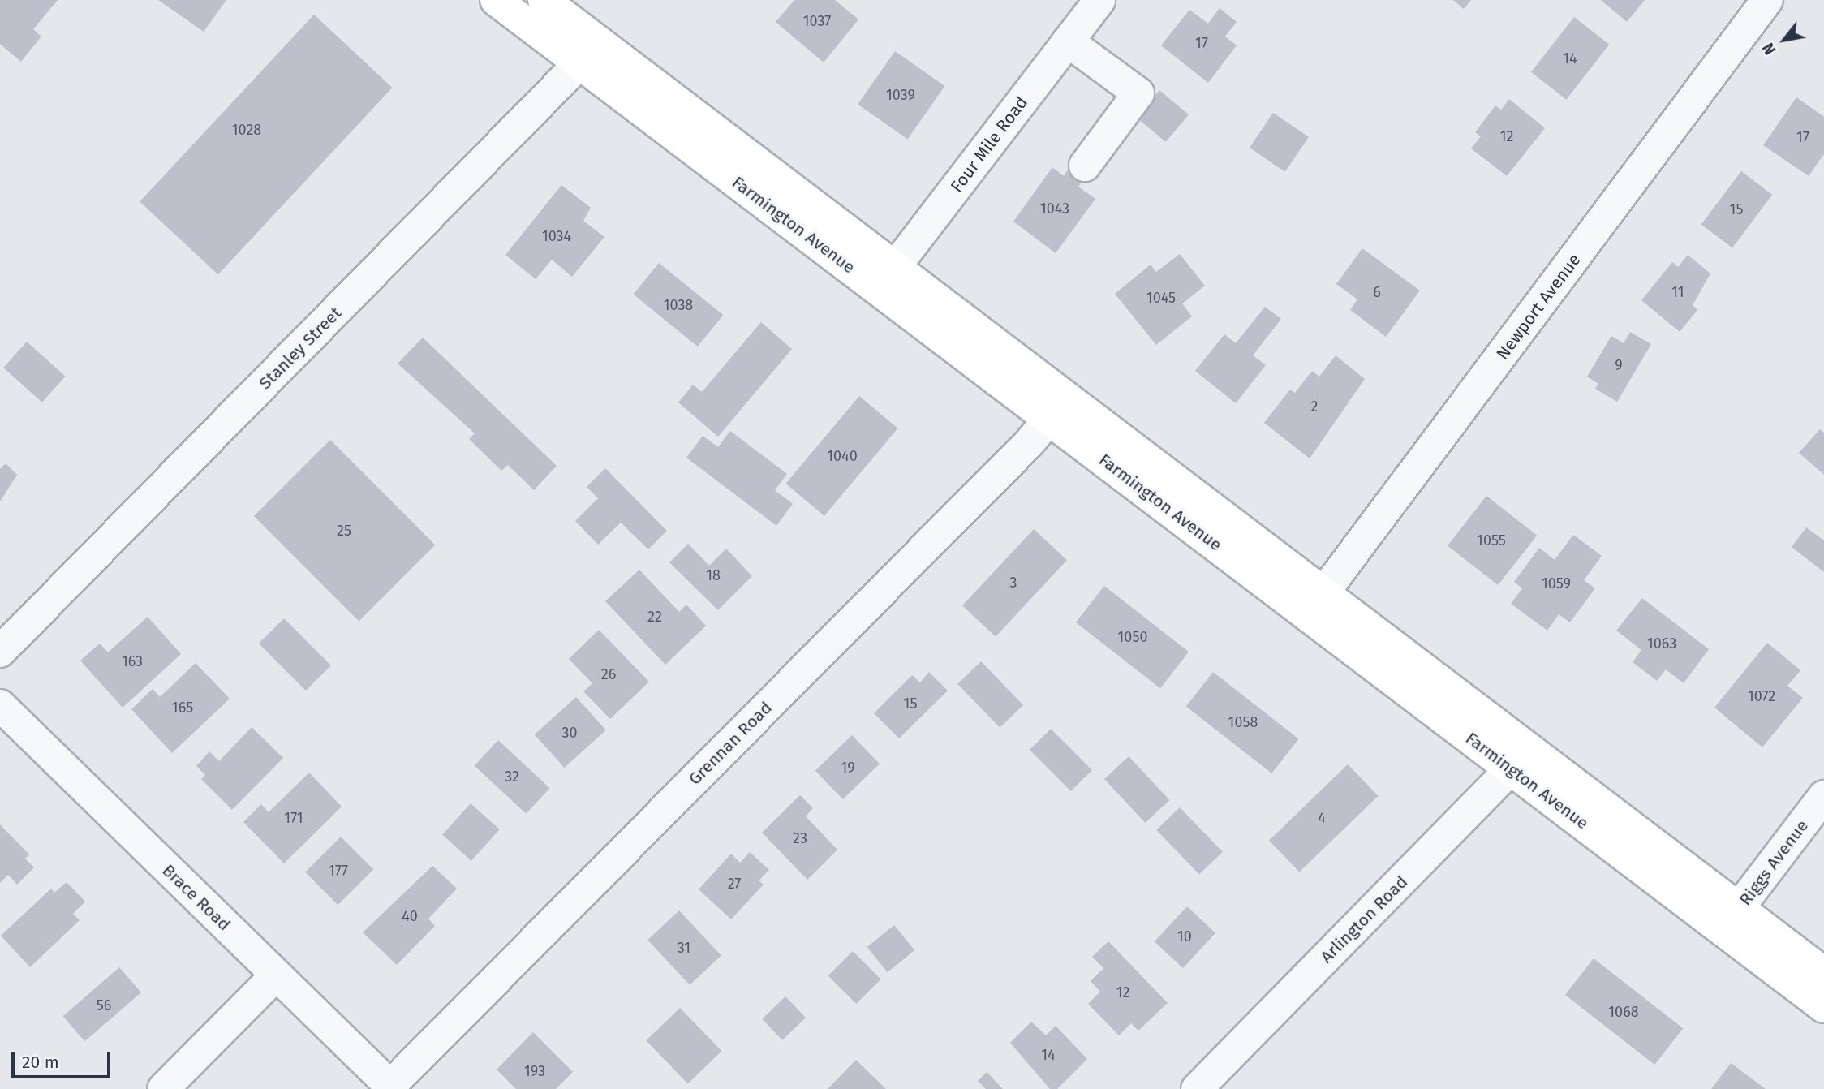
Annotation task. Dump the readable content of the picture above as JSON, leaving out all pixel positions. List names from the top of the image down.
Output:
{
  "streets": {
    "main road": ["Farmington Avenue"],
    "street": [
      "Four Mile Road",
      "Newport Avenue",
      "Stanley Street",
      "Grennan Road",
      "Riggs Avenue",
      "Brace Road",
      "Arlington Road"
    ]
  },
  "crossings": [
    ["Four Mile Road", "Farmington Avenue"],
    ["Farmington Avenue", "Newport Avenue"],
    ["Farmington Avenue", "Stanley Street"],
    ["Farmington Avenue", "Grennan Road"],
    ["Farmington Avenue", "Riggs Avenue"],
    ["Farmington Avenue", "Arlington Road"],
    ["Grennan Road", "Brace Road"]
  ],
  "house_numbers": [
    "1037",
    "17",
    "14",
    "1039",
    "1028",
    "12",
    "17",
    "1043",
    "15",
    "1034",
    "6",
    "11",
    "1045",
    "1038",
    "9",
    "2",
    "1040",
    "25",
    "1055",
    "18",
    "3",
    "1059",
    "22",
    "1050",
    "1063",
    "163",
    "26",
    "1072",
    "15",
    "165",
    "1058",
    "30",
    "19",
    "32",
    "171",
    "4",
    "23",
    "177",
    "27",
    "40",
    "10",
    "31",
    "12",
    "56",
    "1068",
    "14",
    "193"
  ],
  "scale_bar": "20 m",
  "north": "bottom left"
}
